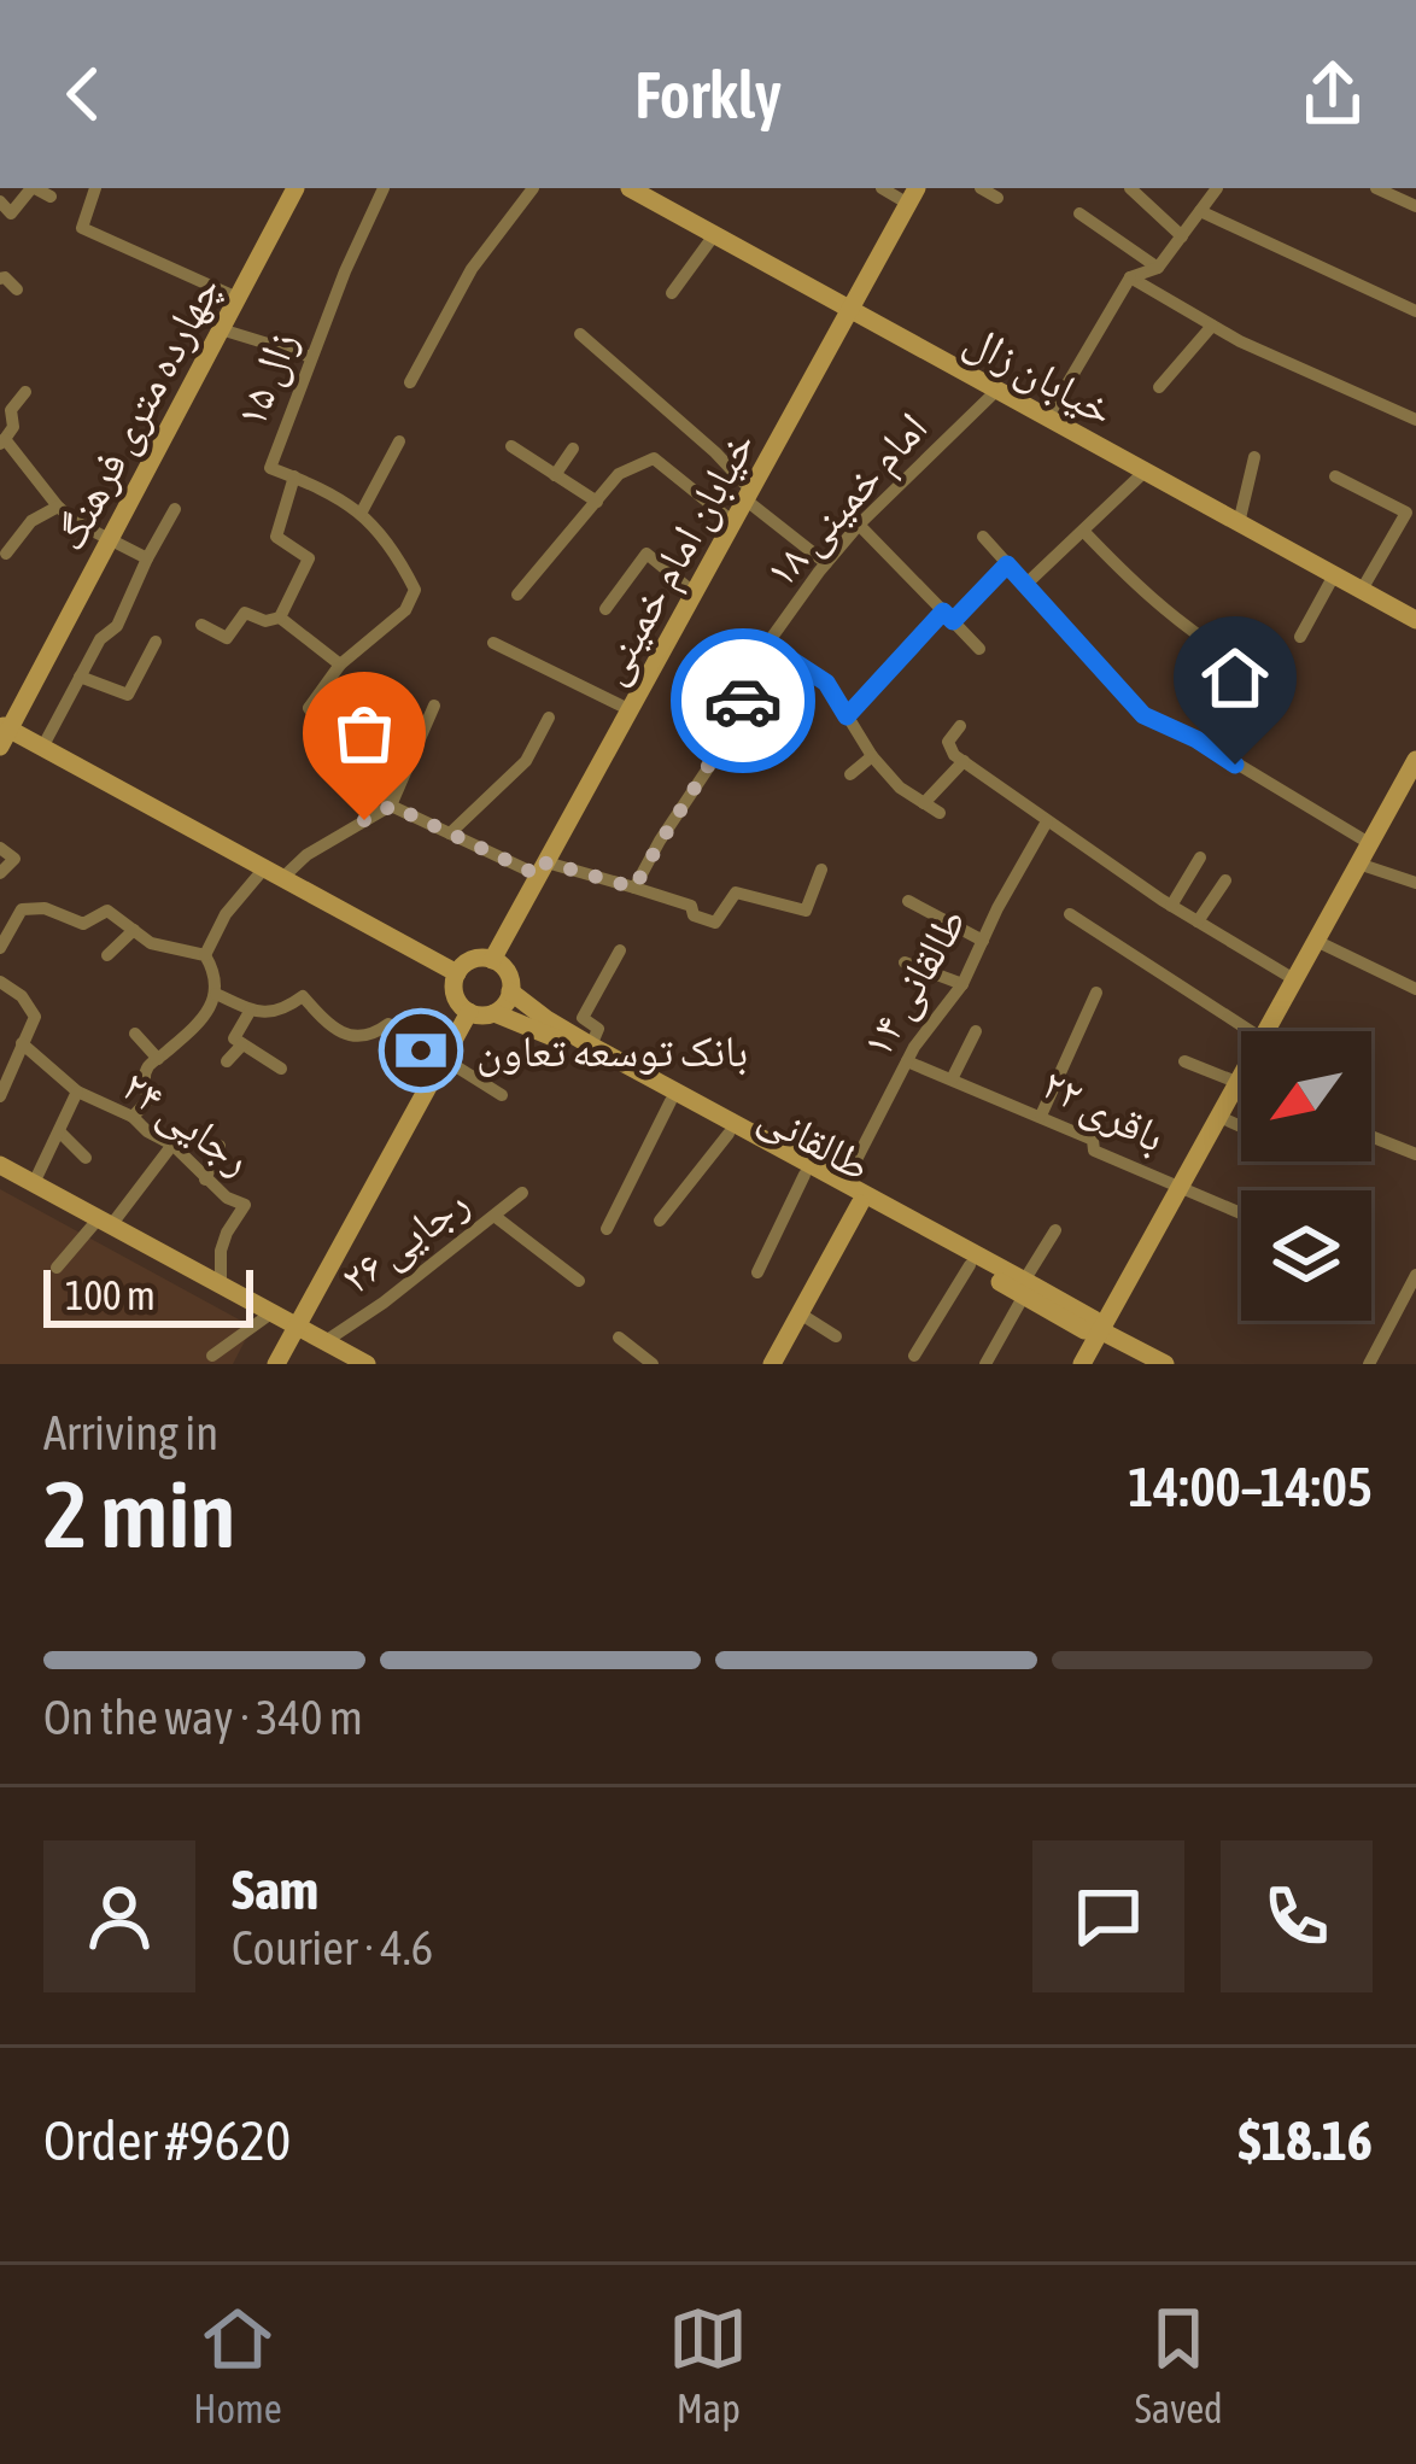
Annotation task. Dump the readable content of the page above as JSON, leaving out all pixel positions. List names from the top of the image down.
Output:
{
  "streets": {
    "main road": [
      "خیابان زال",
      "چهارده متری فرهنگ",
      "خیابان امام خمینی",
      "طالقانی"
    ],
    "street": [
      "زال ۱۵",
      "امام خمینی ۱۸",
      "طالقانی ۱۴",
      "باقری ۲۲",
      "رجایی ۲۴",
      "رجایی ۲۶"
    ]
  },
  "crossings": [
    ["خیابان زال", "امام خمینی ۱۸"],
    ["خیابان زال", "خیابان امام خمینی"],
    ["خیابان امام خمینی", "طالقانی"],
    ["طالقانی ۱۴", "باقری ۲۲"],
    ["طالقانی ۱۴", "طالقانی"]
  ],
  "places": {
    "bank": ["بانک توسعه تعاون"]
  },
  "scale_bar": "100 m",
  "north": "bottom left",
  "page": {
    "header": "Forkly",
    "scale": "100 m",
    "heading": ["2 min", "Arriving in", "14:00–14:05"],
    "panel": [
      "Sam",
      "Courier · 4.6",
      "Order #9620",
      "$18.16"
    ],
    "bar": "On the way · 340 m",
    "tabs": ["Home", "Map", "Saved"]
  }
}
